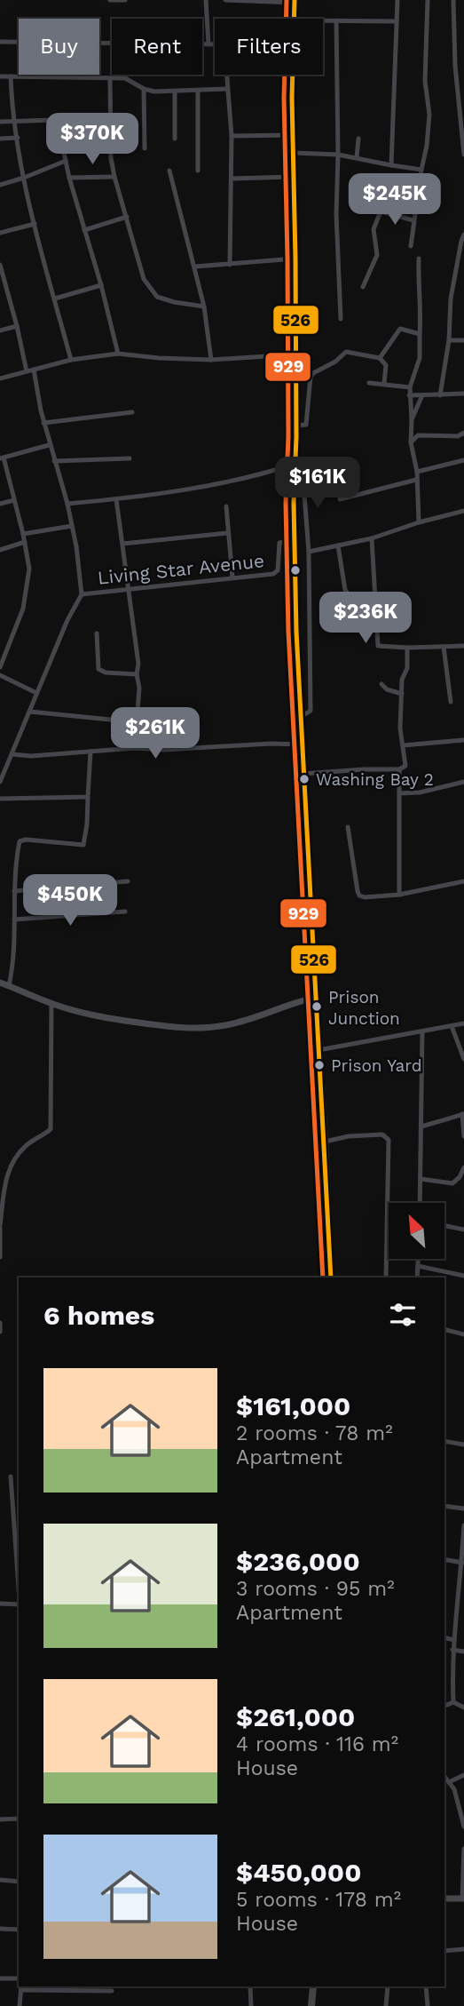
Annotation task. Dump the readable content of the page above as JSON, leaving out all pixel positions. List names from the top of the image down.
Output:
{
  "streets": {
    "street": ["Living Star Avenue"]
  },
  "places": ["Washing Bay 2", "Prison Junction", "Prison Yard"],
  "lines": ["transit line 526", "transit line 929"],
  "north": "top left",
  "page": {
    "chip": ["Buy", "Rent", "Filters"],
    "price": [
      "$370K",
      "$245K",
      "$161K",
      "$236K",
      "$261K",
      "$450K"
    ],
    "heading": "6 homes",
    "list": [
      {
        "name": "$161,000",
        "note": "2 rooms · 78 m² · Apartment"
      },
      {
        "name": "$236,000",
        "note": "3 rooms · 95 m² · Apartment"
      },
      {
        "name": "$261,000",
        "note": "4 rooms · 116 m² · House"
      },
      {
        "name": "$450,000",
        "note": "5 rooms · 178 m² · House"
      }
    ]
  }
}
